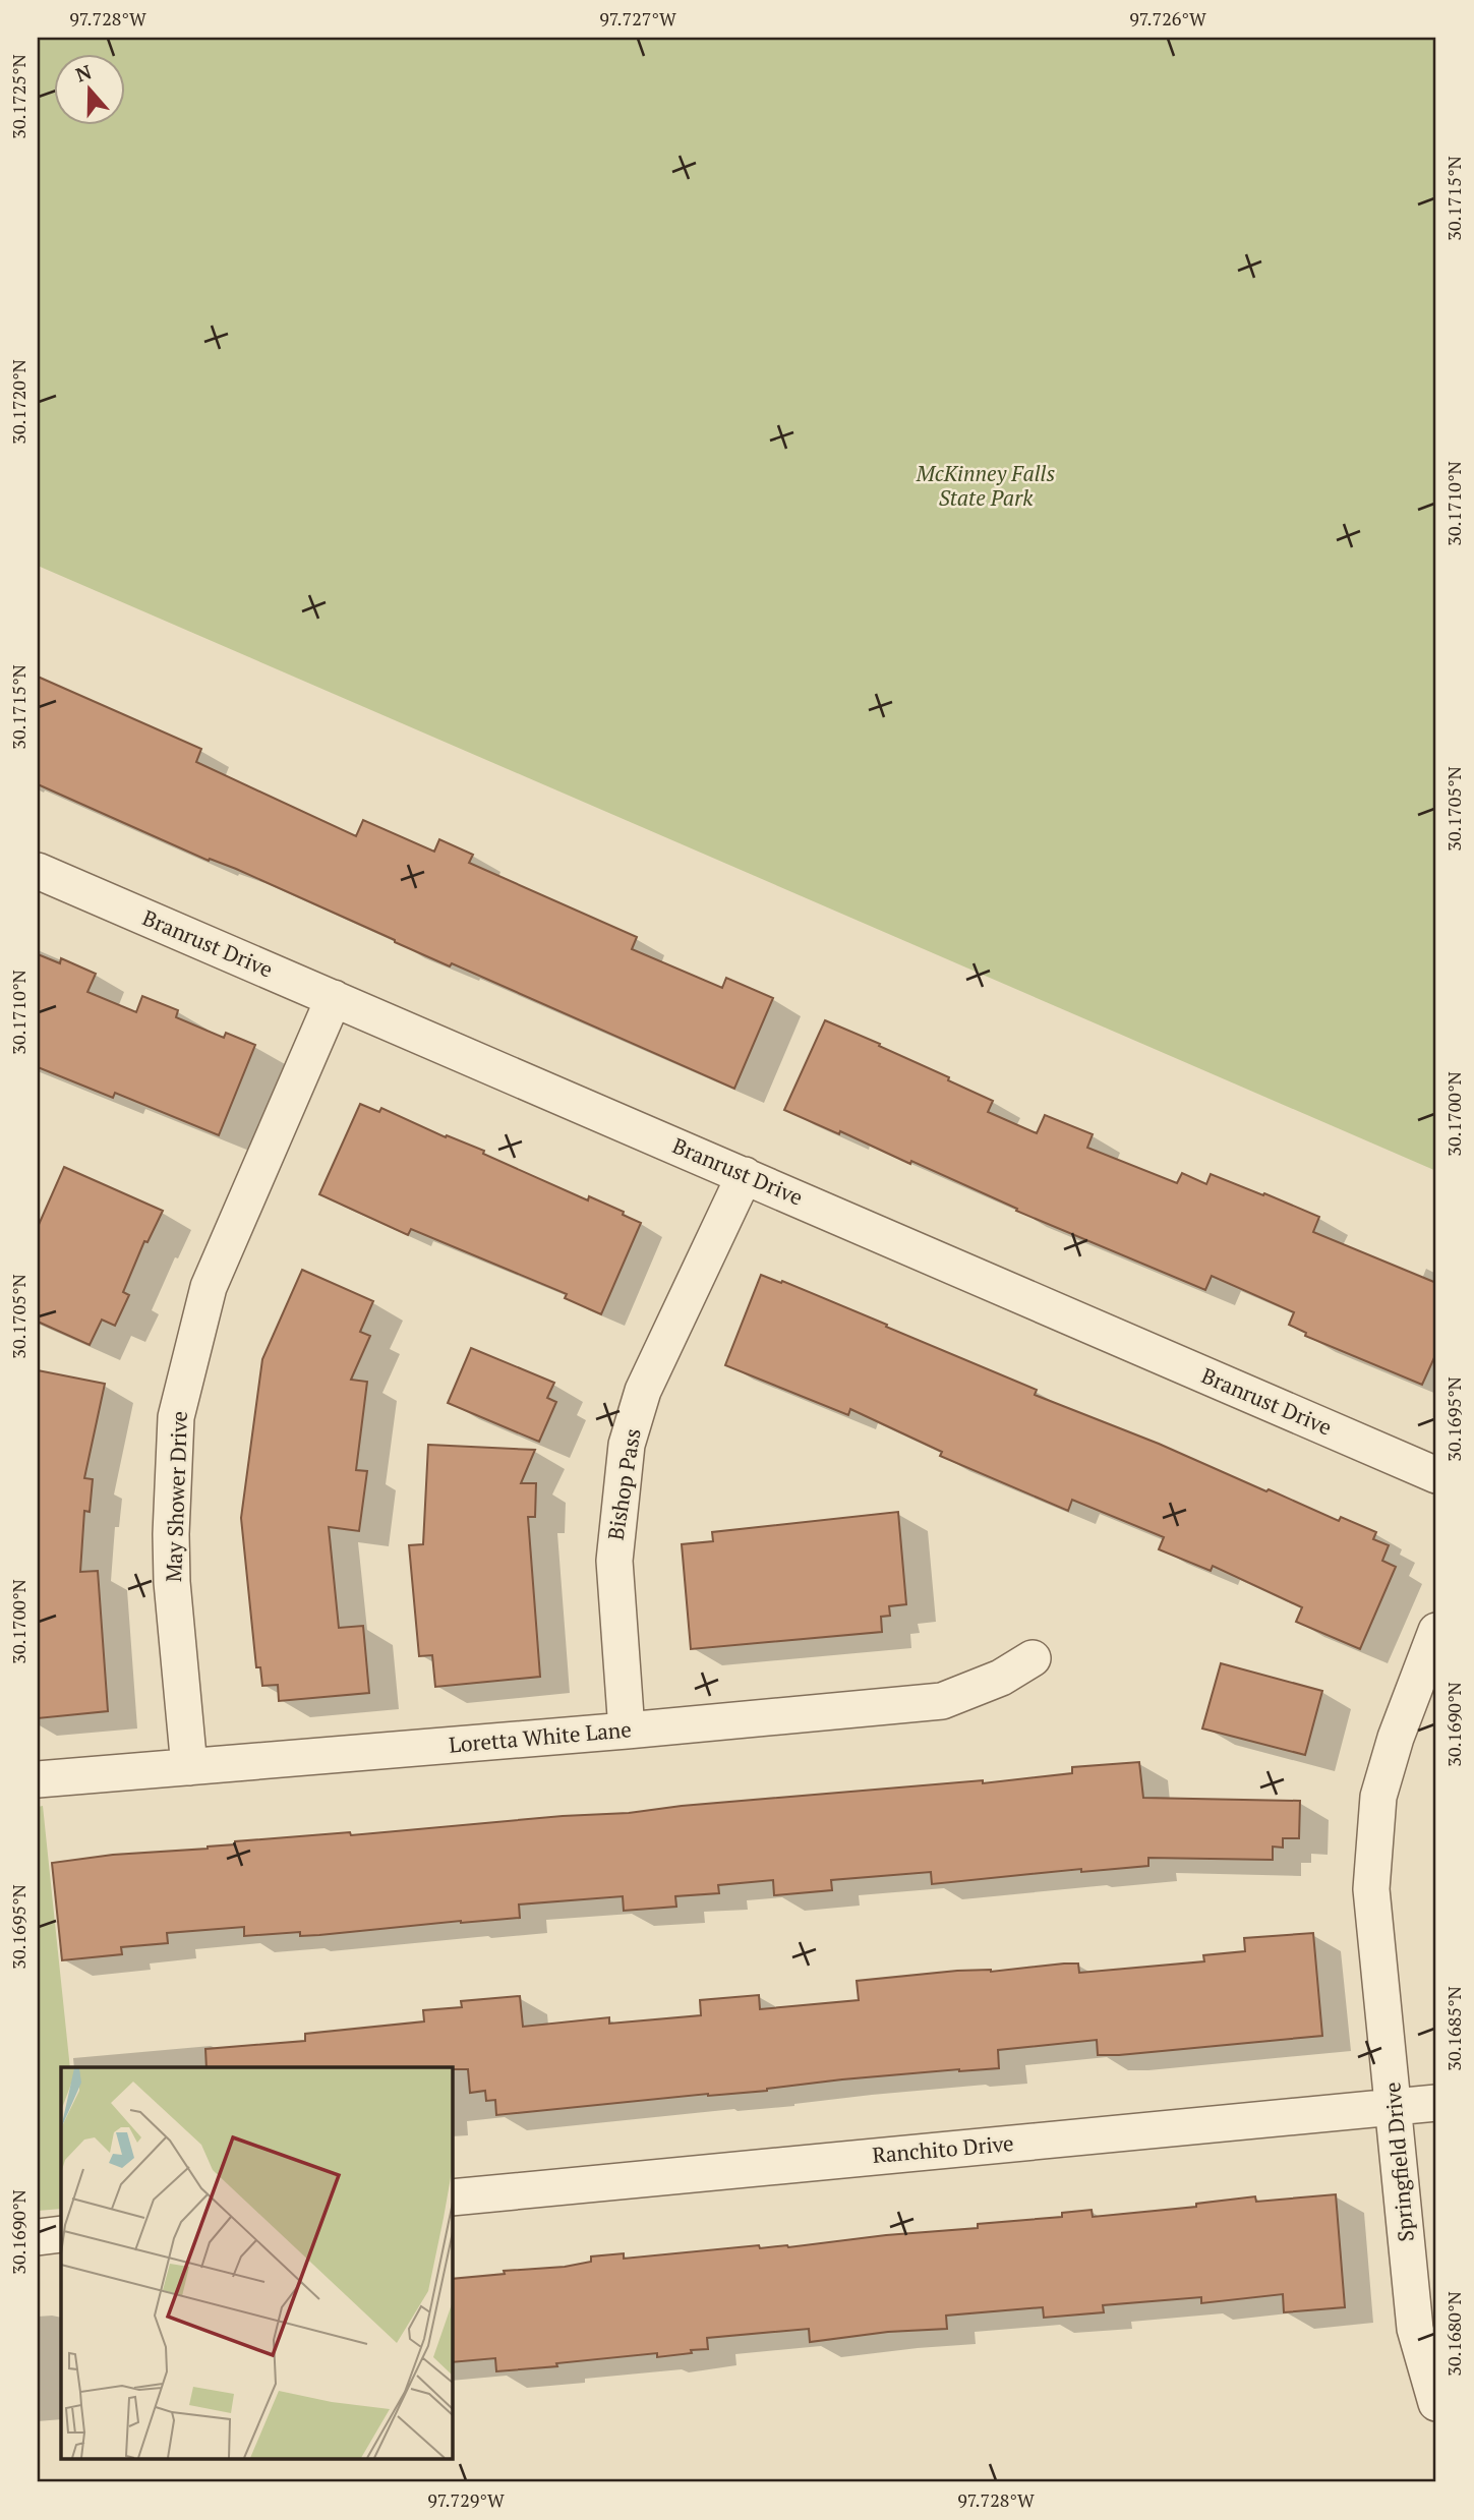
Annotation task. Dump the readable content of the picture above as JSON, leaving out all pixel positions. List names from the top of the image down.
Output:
{
  "streets": {
    "street": [
      "Branrust Drive",
      "Bishop Pass",
      "May Shower Drive",
      "Loretta White Lane",
      "Ranchito Drive",
      "Springfield Drive"
    ]
  },
  "crossings": [
    ["Branrust Drive", "Bishop Pass"],
    ["Branrust Drive", "May Shower Drive"],
    ["Bishop Pass", "Loretta White Lane"],
    ["May Shower Drive", "Loretta White Lane"],
    ["Ranchito Drive", "Springfield Drive"]
  ],
  "parks": ["McKinney Falls State Park"],
  "north": "top",
  "coordinates": [
    "97.728°W",
    "97.727°W",
    "97.726°W",
    "30.1725°N",
    "30.1715°N",
    "30.1720°N",
    "30.1710°N",
    "30.1705°N",
    "30.1700°N",
    "30.1695°N",
    "30.1690°N",
    "30.1685°N",
    "30.1680°N",
    "97.729°W"
  ]
}
